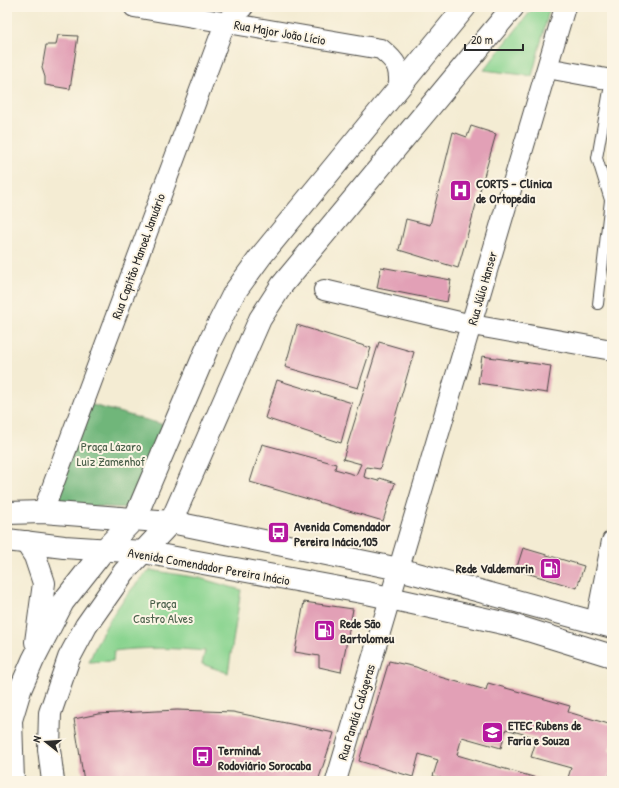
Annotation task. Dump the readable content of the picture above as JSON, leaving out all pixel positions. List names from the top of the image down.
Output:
{
  "streets": {
    "main road": ["Avenida Comendador Pereira Inácio"],
    "street": [
      "Rua Major João Lício",
      "Rua Capitão Manoel Januário",
      "Rua Júlio Hanser",
      "Rua Pandiá Calógeras"
    ]
  },
  "crossings": [
    ["Rua Major João Lício", "Rua Capitão Manoel Januário"],
    ["Avenida Comendador Pereira Inácio", "Rua Pandiá Calógeras"]
  ],
  "parks": ["Praça Lázaro Luiz Zamenhof", "Praça Castro Alves"],
  "places": {
    "hospital": ["CORTS - Clínica de Ortopedia"],
    "bus stop": ["Avenida Comendador Pereira Inácio,105", "Terminal Rodoviário Sorocaba"],
    "fuel station": ["Rede Valdemarin", "Rede São Bartolomeu"],
    "school or university": ["ETEC Rubens de Faria e Souza"]
  },
  "scale_bar": "20 m",
  "north": "left"
}
